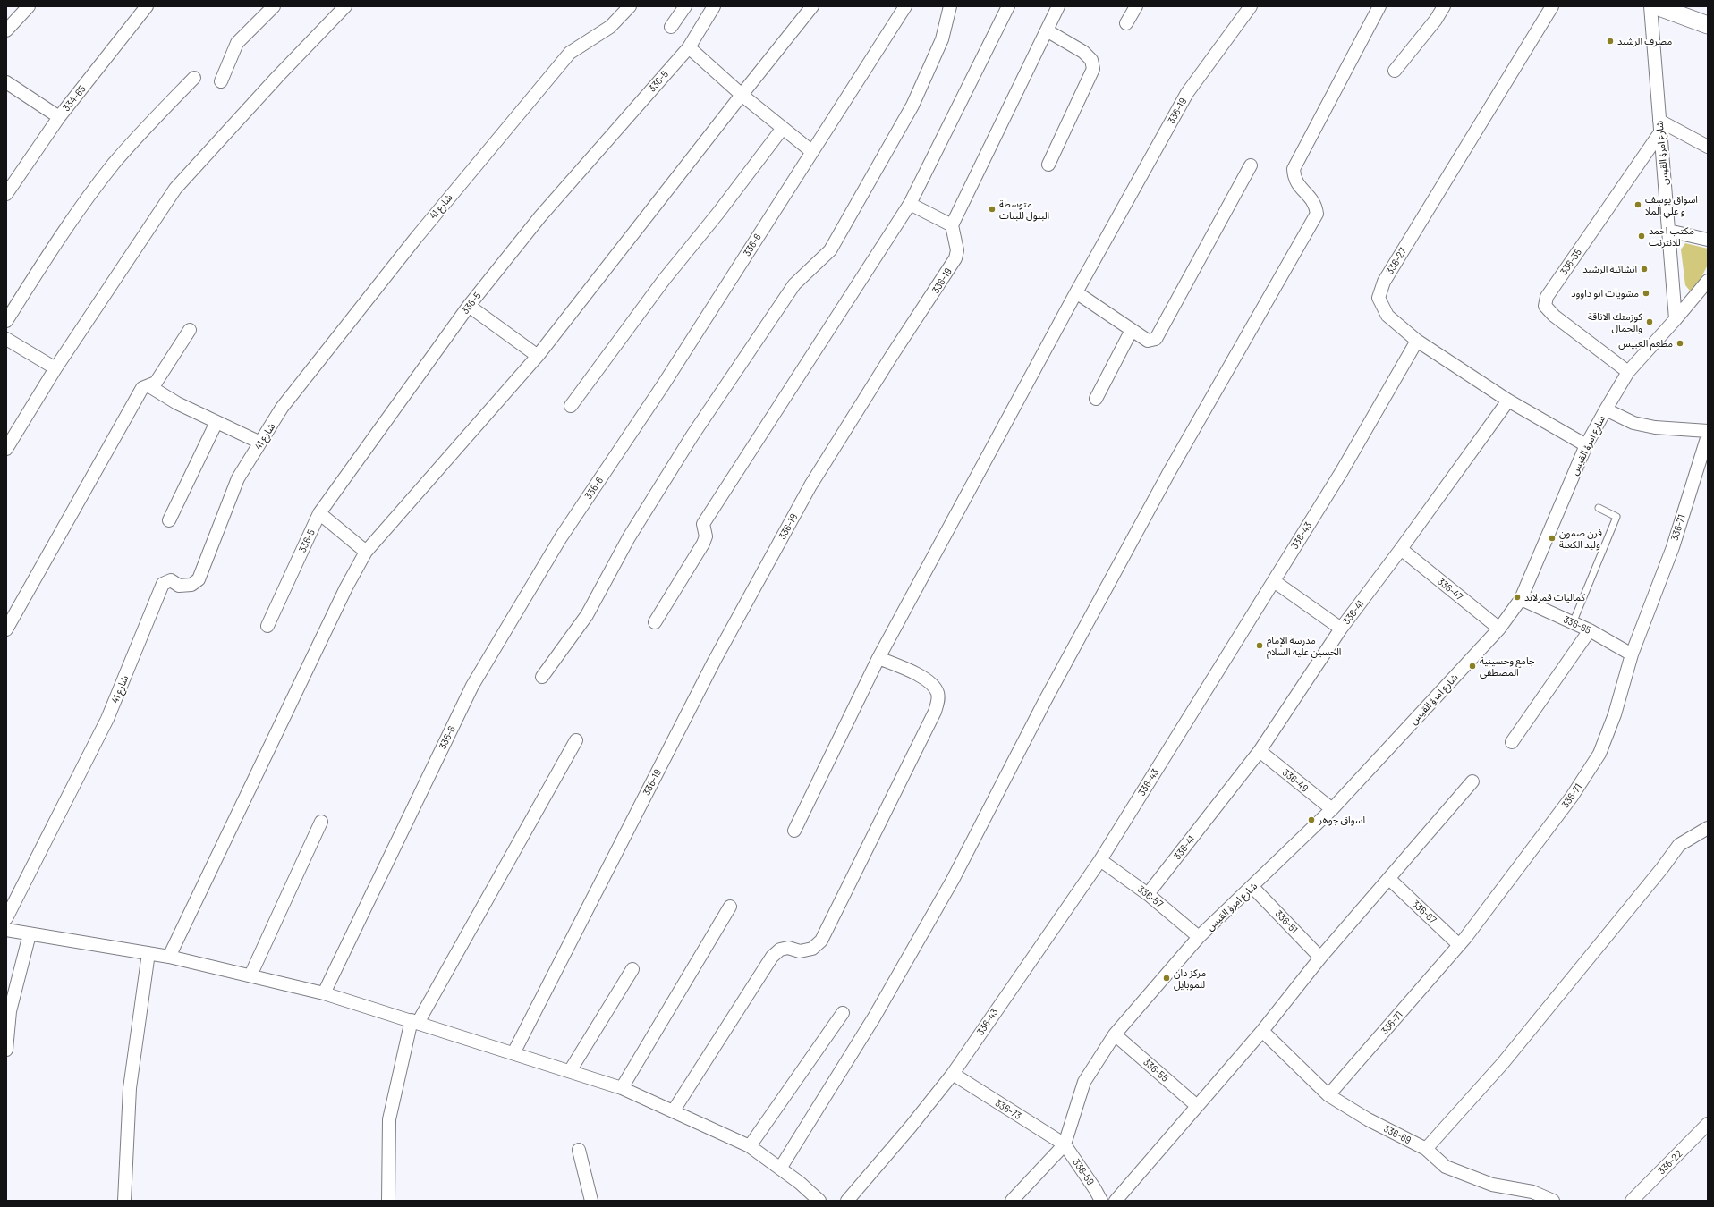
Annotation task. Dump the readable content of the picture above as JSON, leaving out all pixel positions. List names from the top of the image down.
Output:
{
  "streets": {
    "street": [
      "336-5",
      "334-65",
      "336-19",
      "شارع امرؤ القيس",
      "شارع 41",
      "336-6",
      "336-27",
      "336-35",
      "336-71",
      "336-43",
      "336-47",
      "336-41",
      "336-65",
      "336-49",
      "336-57",
      "336-67",
      "336-51",
      "336-55",
      "336-73",
      "336-69",
      "336-22",
      "336-59"
    ]
  },
  "crossings": [
    ["شارع امرؤ القيس", "336-27"],
    ["شارع امرؤ القيس", "336-35"],
    ["شارع امرؤ القيس", "336-47"],
    ["شارع امرؤ القيس", "336-65"],
    ["شارع امرؤ القيس", "336-49"],
    ["شارع امرؤ القيس", "336-57"],
    ["شارع امرؤ القيس", "336-51"],
    ["شارع امرؤ القيس", "336-55"],
    ["شارع امرؤ القيس", "336-73"],
    ["شارع امرؤ القيس", "336-59"],
    ["336-27", "336-43"],
    ["336-27", "336-41"],
    ["336-71", "336-65"],
    ["336-71", "336-67"],
    ["336-71", "336-69"],
    ["336-43", "336-57"],
    ["336-43", "336-73"],
    ["336-47", "336-41"],
    ["336-41", "336-49"],
    ["336-41", "336-57"],
    ["336-73", "336-59"]
  ],
  "places": [
    "مصرف الرشيد",
    "اسواق يوسف و علي الملا",
    "متوسطة البتول للبنات",
    "مكتب احمد للانترنت",
    "انشائية الرشيد",
    "مشويات ابو داوود",
    "كوزمتك الاناقة والجمال",
    "مطعم العبيس",
    "فرن صمون وليد الكعبة",
    "كماليات قمرلاند",
    "مدرسة الإمام الحسين عليه السلام",
    "جامع وحسينية المصطفى",
    "اسواق جوهر",
    "مركز دان للموبايل"
  ]
}
